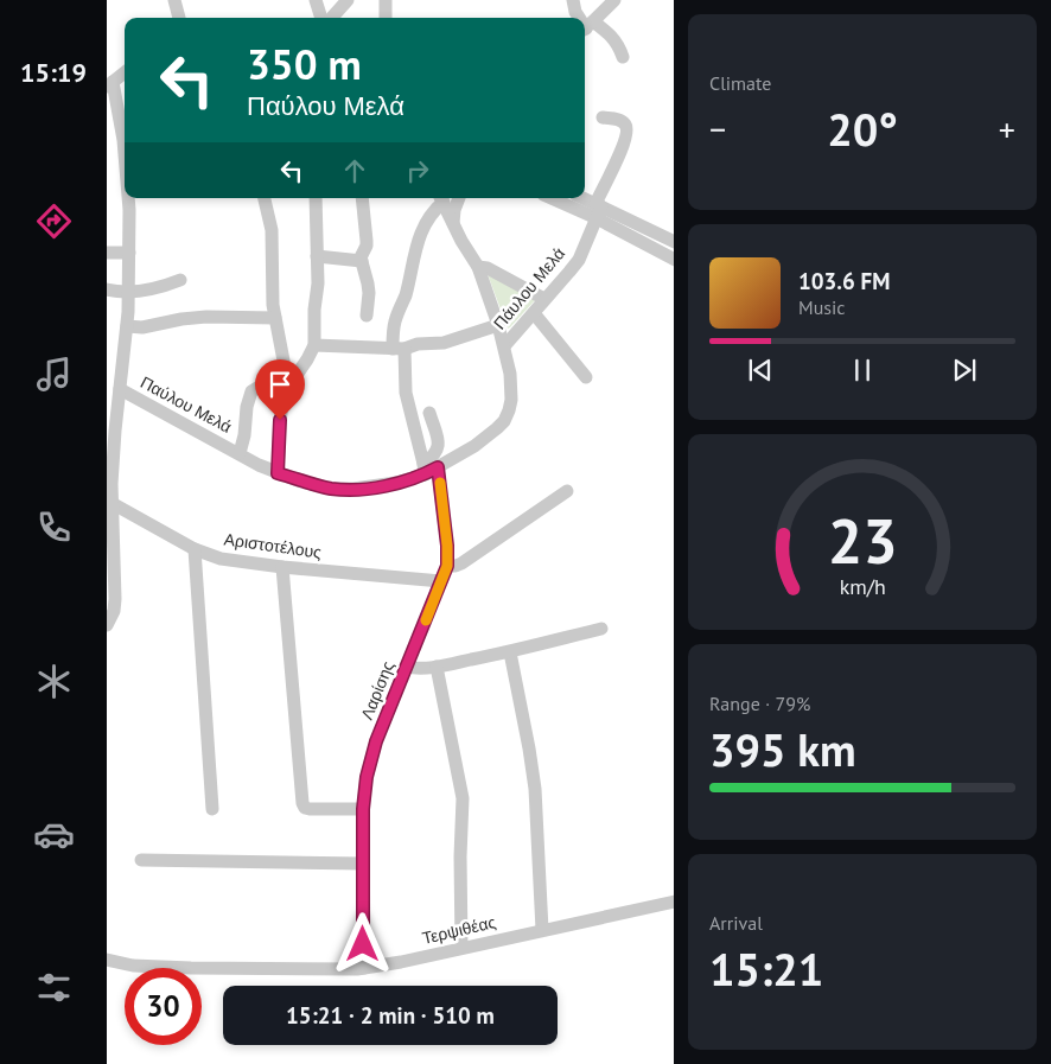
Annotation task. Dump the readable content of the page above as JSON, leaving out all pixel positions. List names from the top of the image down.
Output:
{
  "streets": {
    "street": [
      "Πάυλου Μελά",
      "Παύλου Μελά",
      "Αριστοτέλους",
      "Λαρίσης",
      "Τερψιθέας"
    ]
  },
  "crossings": [
    ["Πάυλου Μελά", "Παύλου Μελά"],
    ["Πάυλου Μελά", "Λαρίσης"],
    ["Παύλου Μελά", "Λαρίσης"],
    ["Αριστοτέλους", "Λαρίσης"],
    ["Λαρίσης", "Τερψιθέας"]
  ],
  "page": {
    "tabs": "15:19",
    "tile": [
      "Climate",
      ["Range · 79%", "395 km"],
      ["Arrival", "15:21"]
    ],
    "turn": ["350 m", "Παύλου Μελά"],
    "heat": ["−", "20°", "+"],
    "song": ["103.6 FM", "Music"],
    "limit": "30",
    "trip": "15:21 · 2 min · 510 m",
    "gauge": ["23", "km/h"]
  }
}
